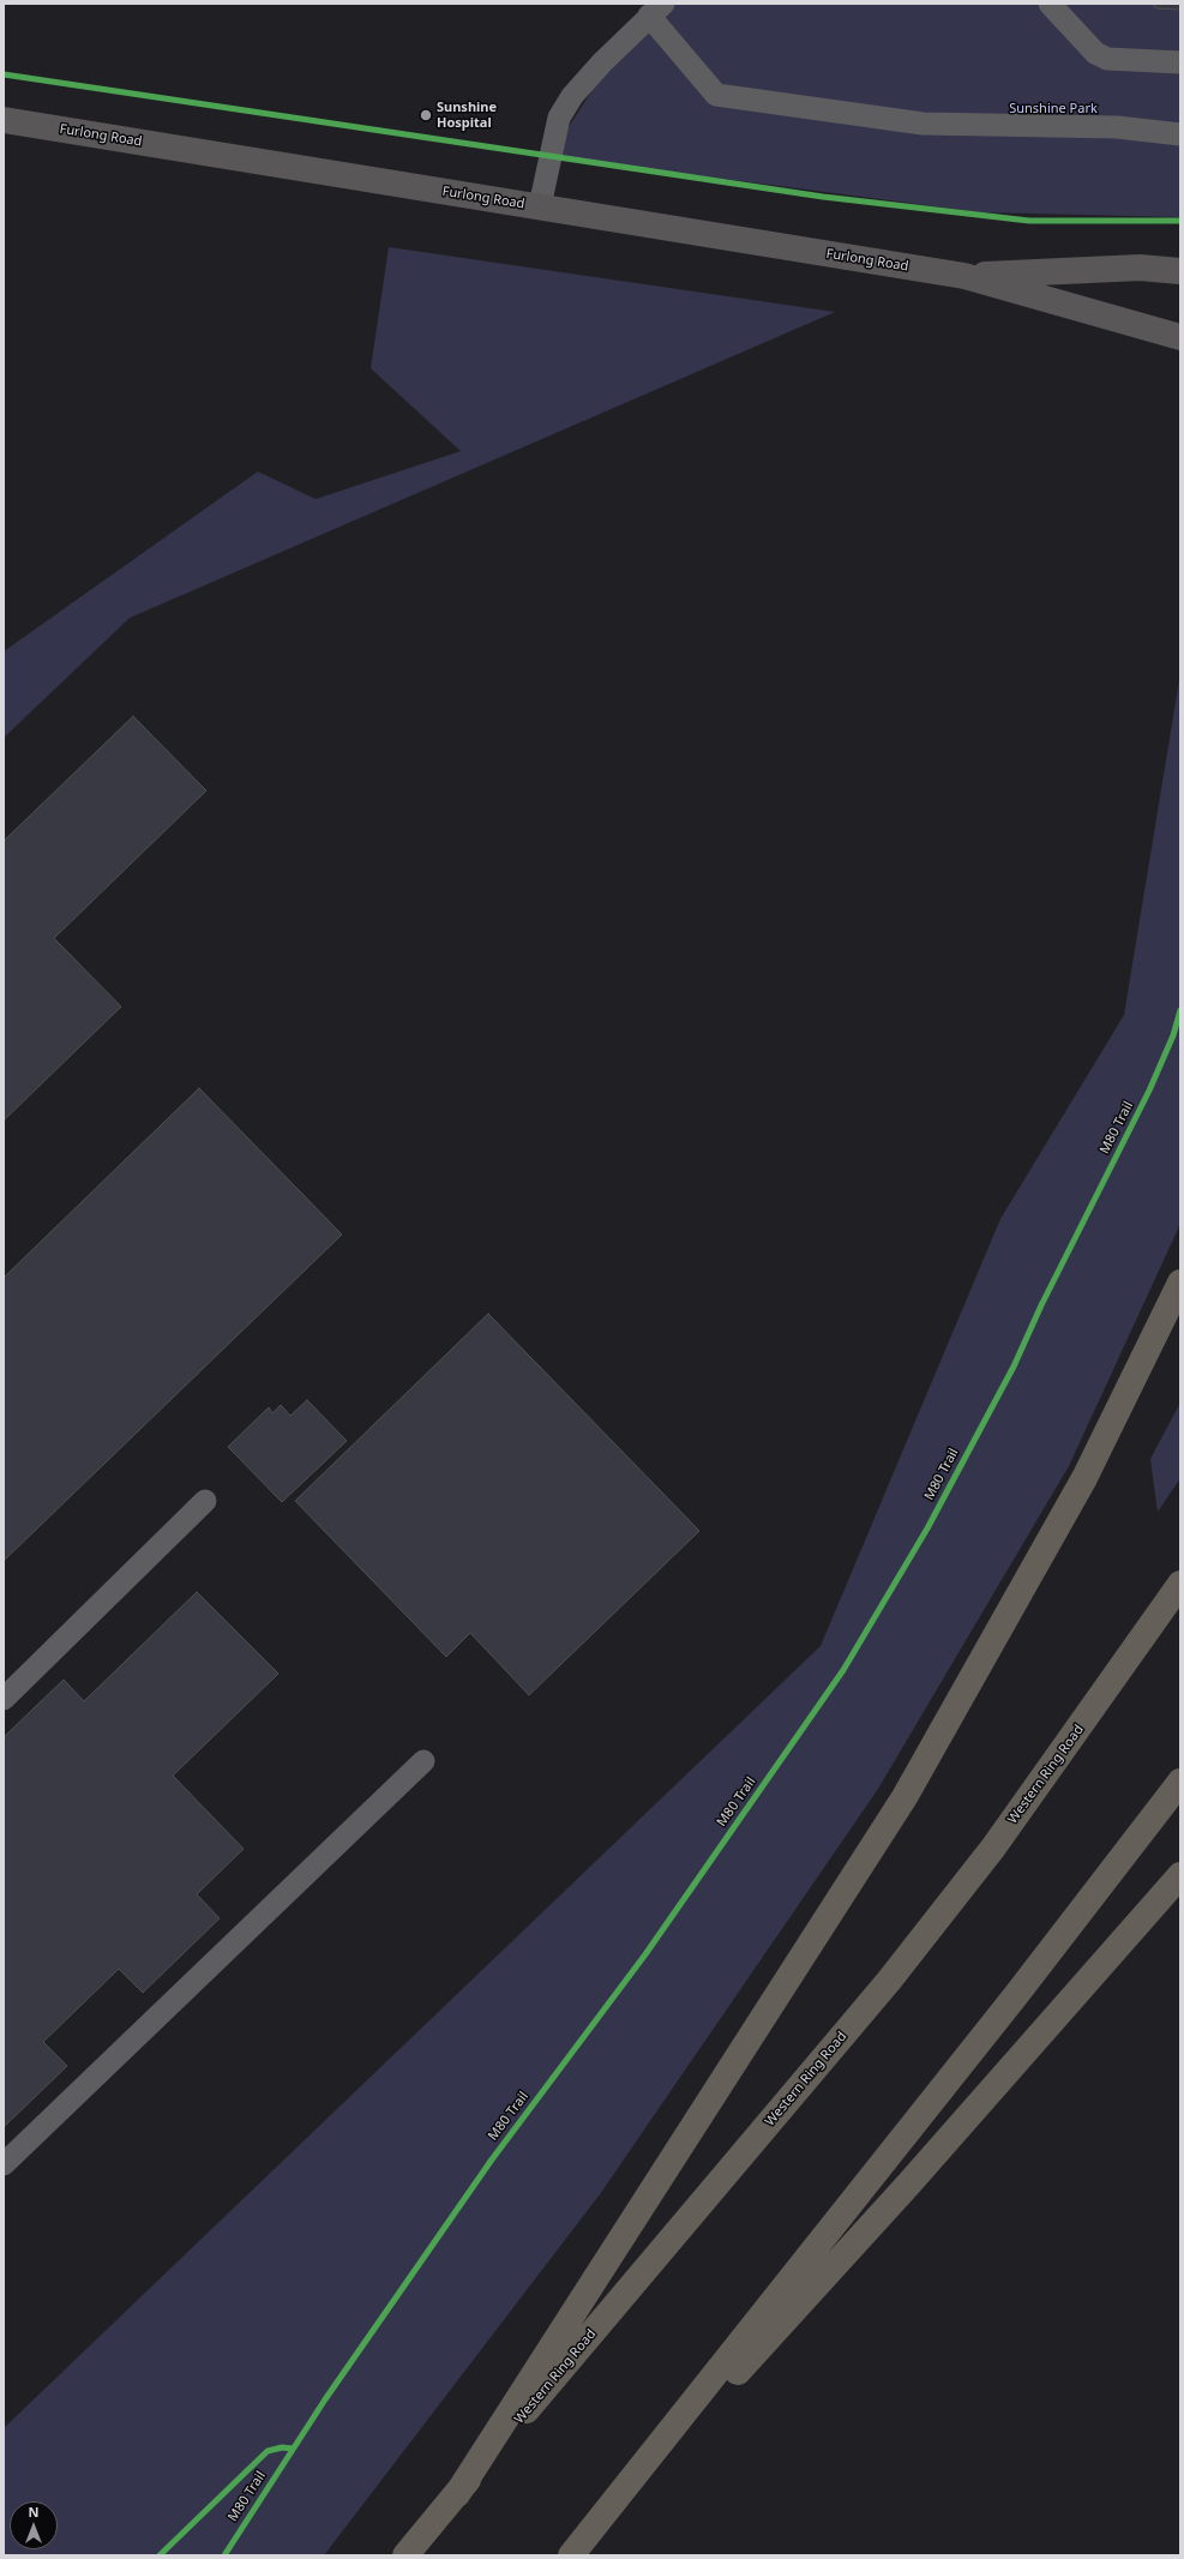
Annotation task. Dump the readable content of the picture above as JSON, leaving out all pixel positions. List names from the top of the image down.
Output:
{
  "streets": {
    "highway": ["Western Ring Road"],
    "main road": ["Furlong Road"],
    "cycle path": ["M80 Trail"]
  },
  "parks": ["Sunshine Park"],
  "places": ["Sunshine Hospital"],
  "north": "top"
}
